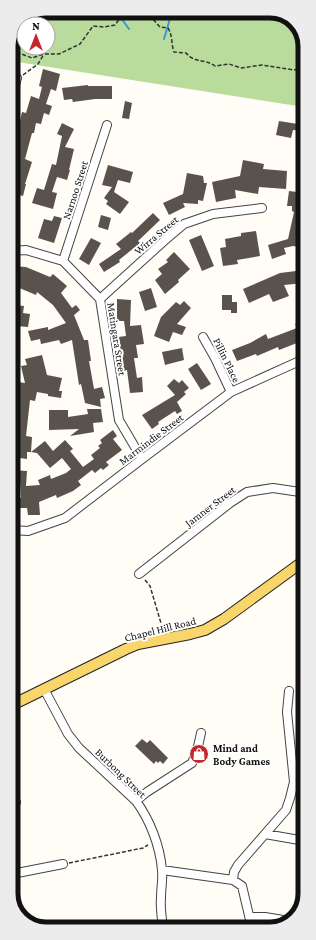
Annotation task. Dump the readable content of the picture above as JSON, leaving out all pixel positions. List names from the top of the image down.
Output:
{
  "streets": {
    "main road": ["Chapel Hill Road"],
    "street": [
      "Narnoo Street",
      "Wirra Street",
      "Matingara Street",
      "Pillin Place",
      "Marmindie Street",
      "Jamner Street",
      "Burbong Street"
    ]
  },
  "crossings": [
    ["Narnoo Street", "Matingara Street"],
    ["Wirra Street", "Matingara Street"],
    ["Matingara Street", "Marmindie Street"],
    ["Pillin Place", "Marmindie Street"],
    ["Chapel Hill Road", "Burbong Street"]
  ],
  "places": {
    "shop": ["Mind and Body Games"]
  },
  "north": "top"
}
